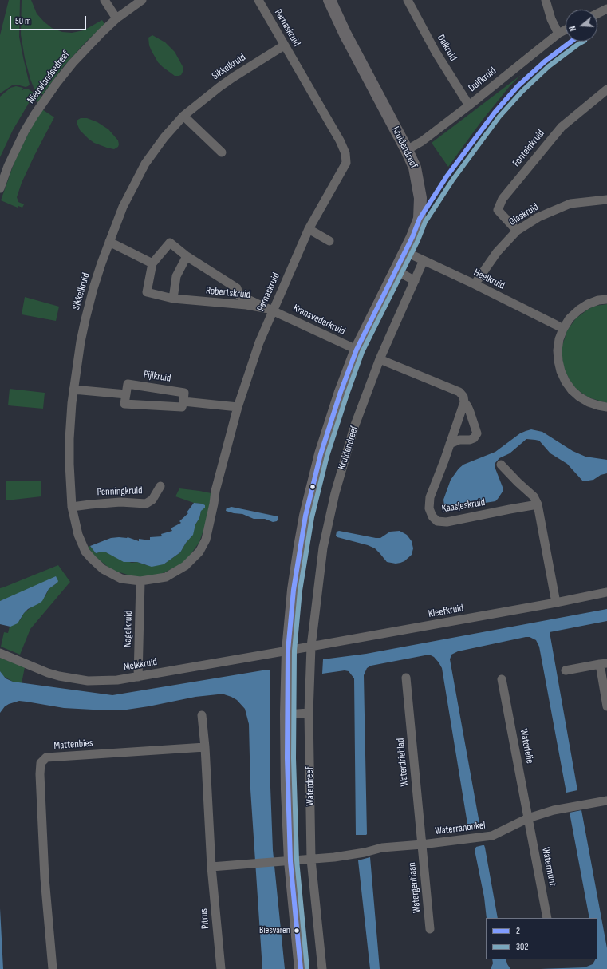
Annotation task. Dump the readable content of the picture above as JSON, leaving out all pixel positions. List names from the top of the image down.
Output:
{
  "streets": {
    "street": [
      "Parnaskruid",
      "Dalkruid",
      "Sikkelkruid",
      "Nieuwlandsedreef",
      "Duifkruid",
      "Kruidendreef",
      "Fonteinkruid",
      "Glaskruid",
      "Heelkruid",
      "Robertskruid",
      "Kransvederkruid",
      "Pijlkruid",
      "Penningkruid",
      "Kaasjeskruid",
      "Kleefkruid",
      "Nagelkruid",
      "Melkkruid",
      "Mattenbies",
      "Waterlelie",
      "Waterdrieblad",
      "Waterdreef",
      "Waterranonkel",
      "Watermunt",
      "Watergentiaan",
      "Pitrus"
    ]
  },
  "crossings": [
    ["Parnaskruid", "Sikkelkruid"],
    ["Parnaskruid", "Robertskruid"],
    ["Parnaskruid", "Kransvederkruid"],
    ["Parnaskruid", "Nagelkruid"],
    ["Dalkruid", "Duifkruid"],
    ["Sikkelkruid", "Penningkruid"],
    ["Sikkelkruid", "Nagelkruid"],
    ["Duifkruid", "Kruidendreef"],
    ["Kruidendreef", "Heelkruid"],
    ["Kruidendreef", "Kransvederkruid"],
    ["Kruidendreef", "Kleefkruid"],
    ["Kruidendreef", "Melkkruid"],
    ["Kruidendreef", "Waterdreef"],
    ["Fonteinkruid", "Glaskruid"],
    ["Glaskruid", "Heelkruid"],
    ["Robertskruid", "Kransvederkruid"],
    ["Kleefkruid", "Melkkruid"],
    ["Kleefkruid", "Waterdreef"],
    ["Nagelkruid", "Melkkruid"],
    ["Waterlelie", "Waterranonkel"],
    ["Waterlelie", "Watermunt"],
    ["Waterdrieblad", "Waterranonkel"],
    ["Waterdrieblad", "Watergentiaan"],
    ["Waterdreef", "Waterranonkel"],
    ["Waterranonkel", "Watermunt"],
    ["Waterranonkel", "Watergentiaan"]
  ],
  "places": ["Biesvaren"],
  "lines": ["transit line 2", "transit line 302"],
  "legend": ["2", "302"],
  "scale_bar": "50 m",
  "north": "left"
}
